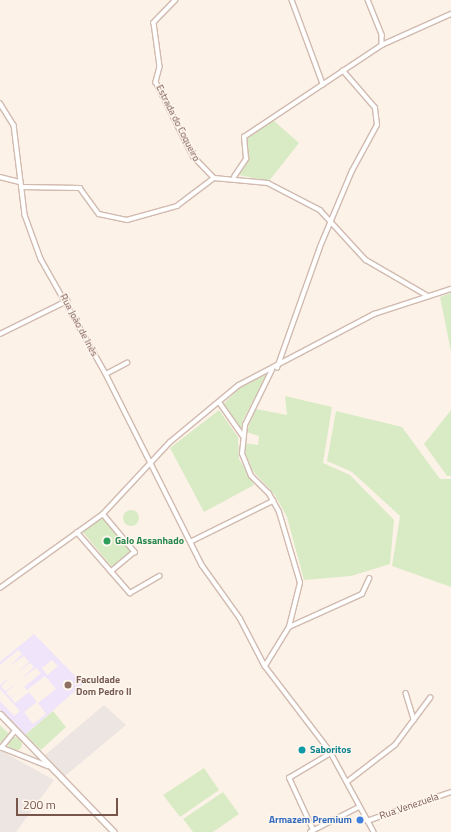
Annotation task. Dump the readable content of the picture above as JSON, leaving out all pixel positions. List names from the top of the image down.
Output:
{
  "streets": {
    "street": ["Estrada do Coqueiro", "Rua João de Inês", "Rua Venezuela"]
  },
  "crossings": [
    ["Rua João de Inês", "Rua Venezuela"]
  ],
  "places": [
    "Galo Assanhado",
    "Faculdade Dom Pedro II",
    "Saboritos",
    "Armazem Premium"
  ],
  "scale_bar": "200 m"
}
